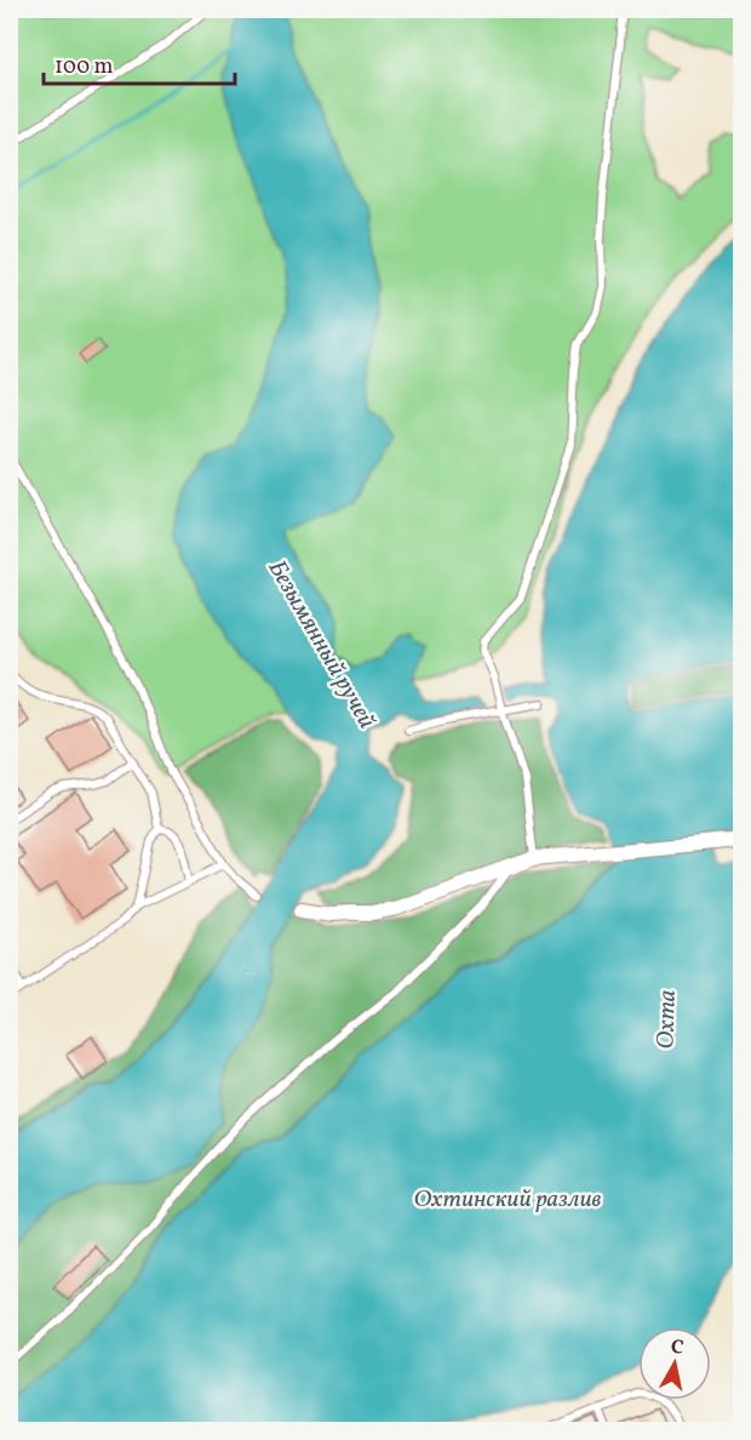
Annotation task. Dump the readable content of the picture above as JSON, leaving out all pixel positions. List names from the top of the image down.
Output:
{
  "water": ["Безымянный ручей", "Охта", "Охтинский разлив"],
  "scale_bar": "100 m",
  "north": "top"
}
